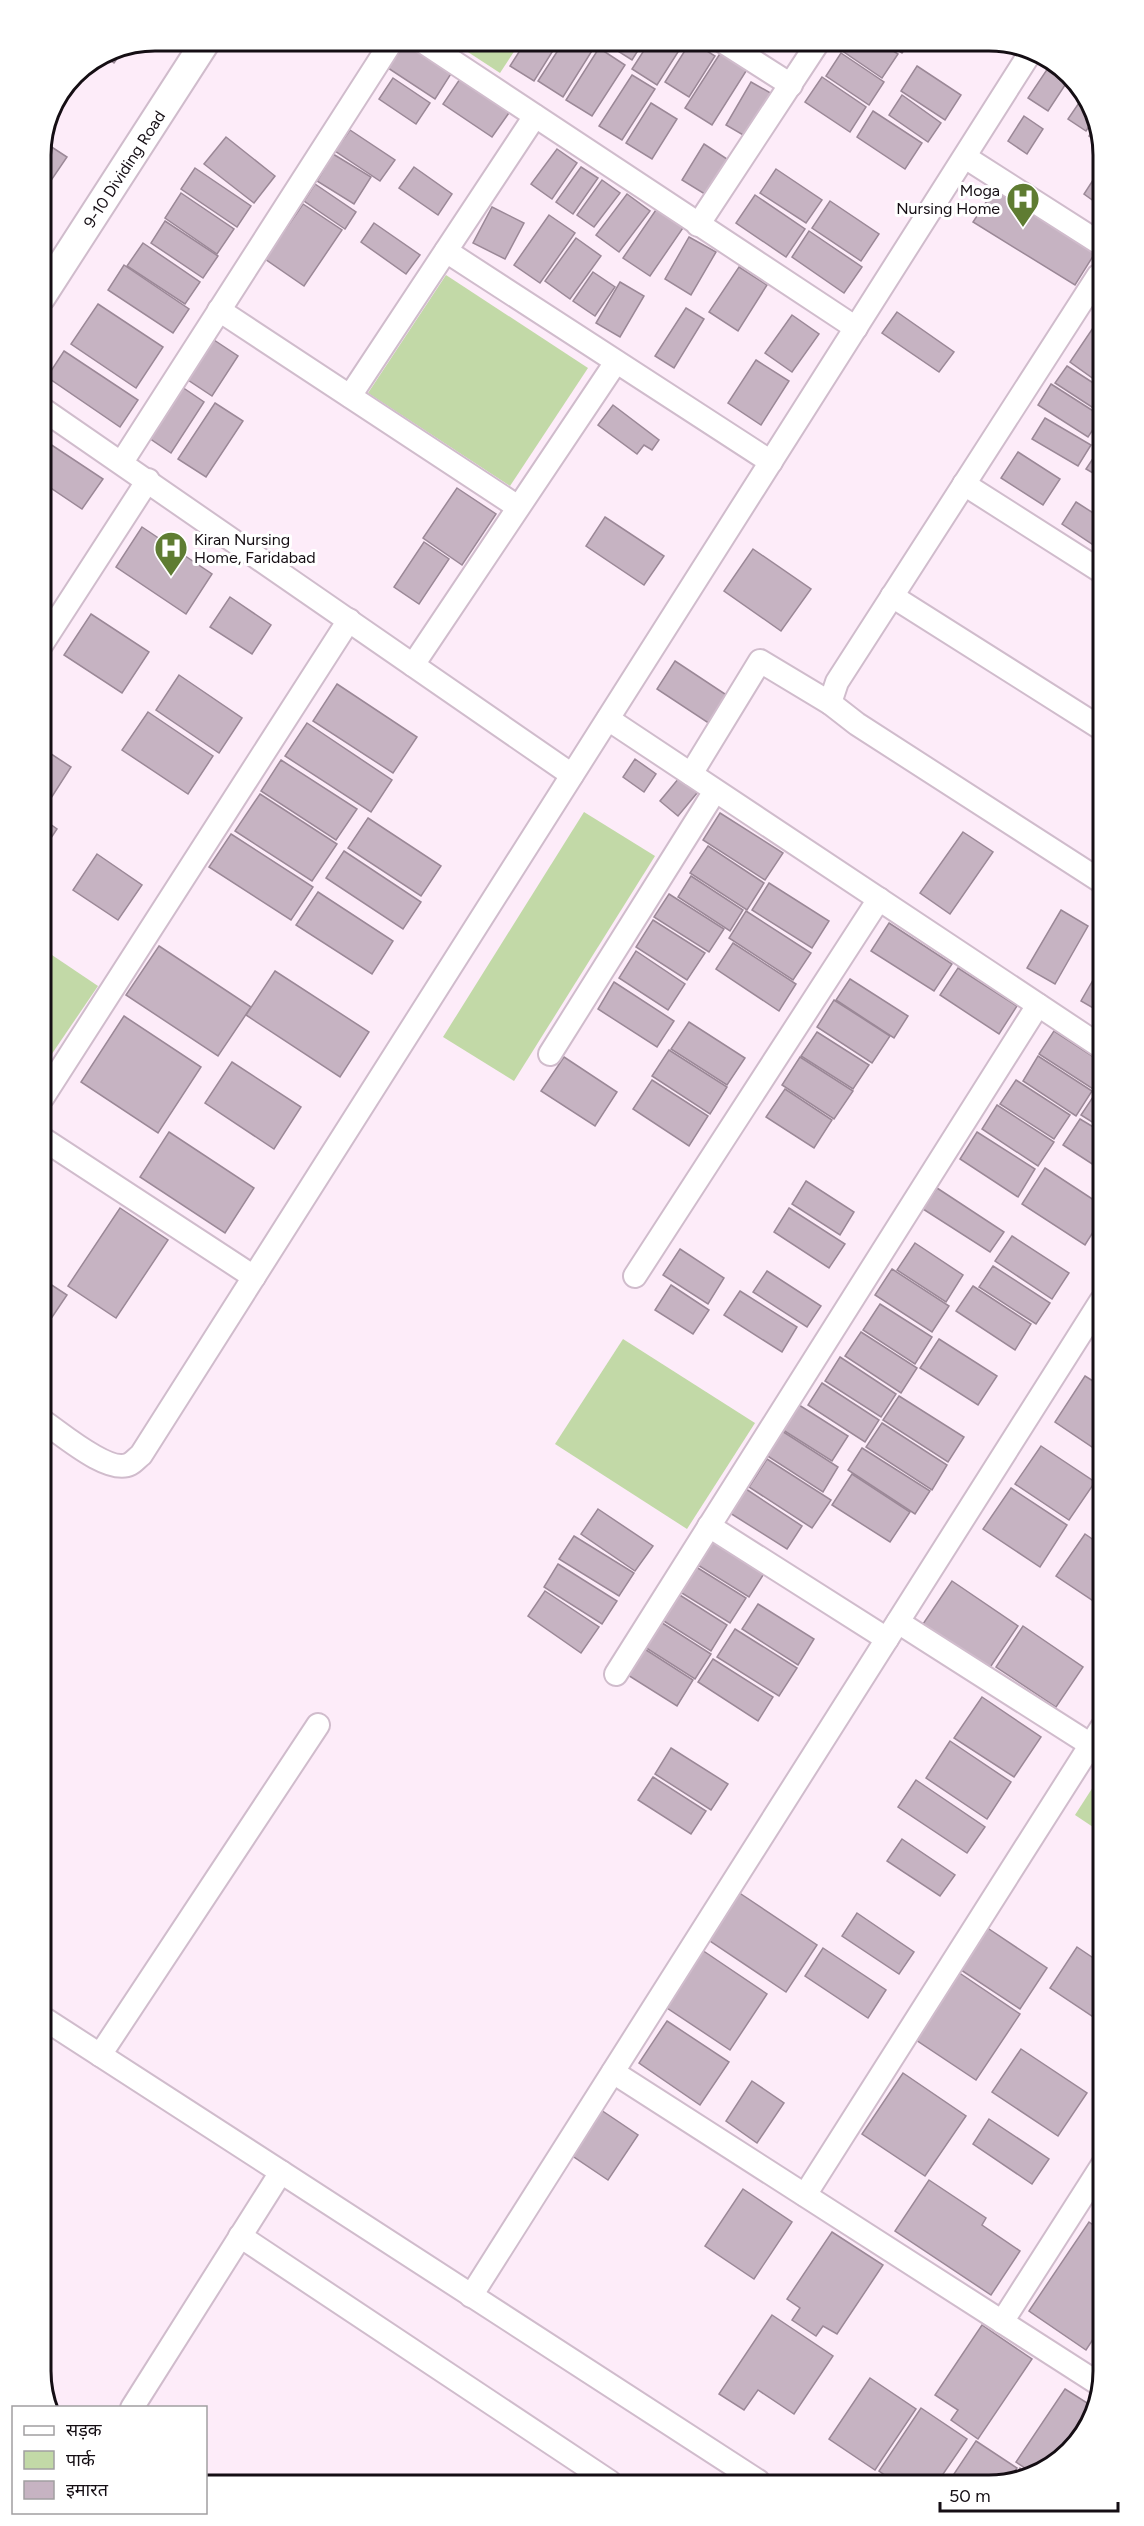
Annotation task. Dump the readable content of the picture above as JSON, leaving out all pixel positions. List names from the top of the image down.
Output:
{
  "streets": {
    "street": ["9-10 Dividing Road"]
  },
  "places": {
    "hospital": ["Moga Nursing Home", "Kiran Nursing Home, Faridabad"]
  },
  "legend": ["सड़क", "पार्क", "इमारत"],
  "scale_bar": "50 m"
}
